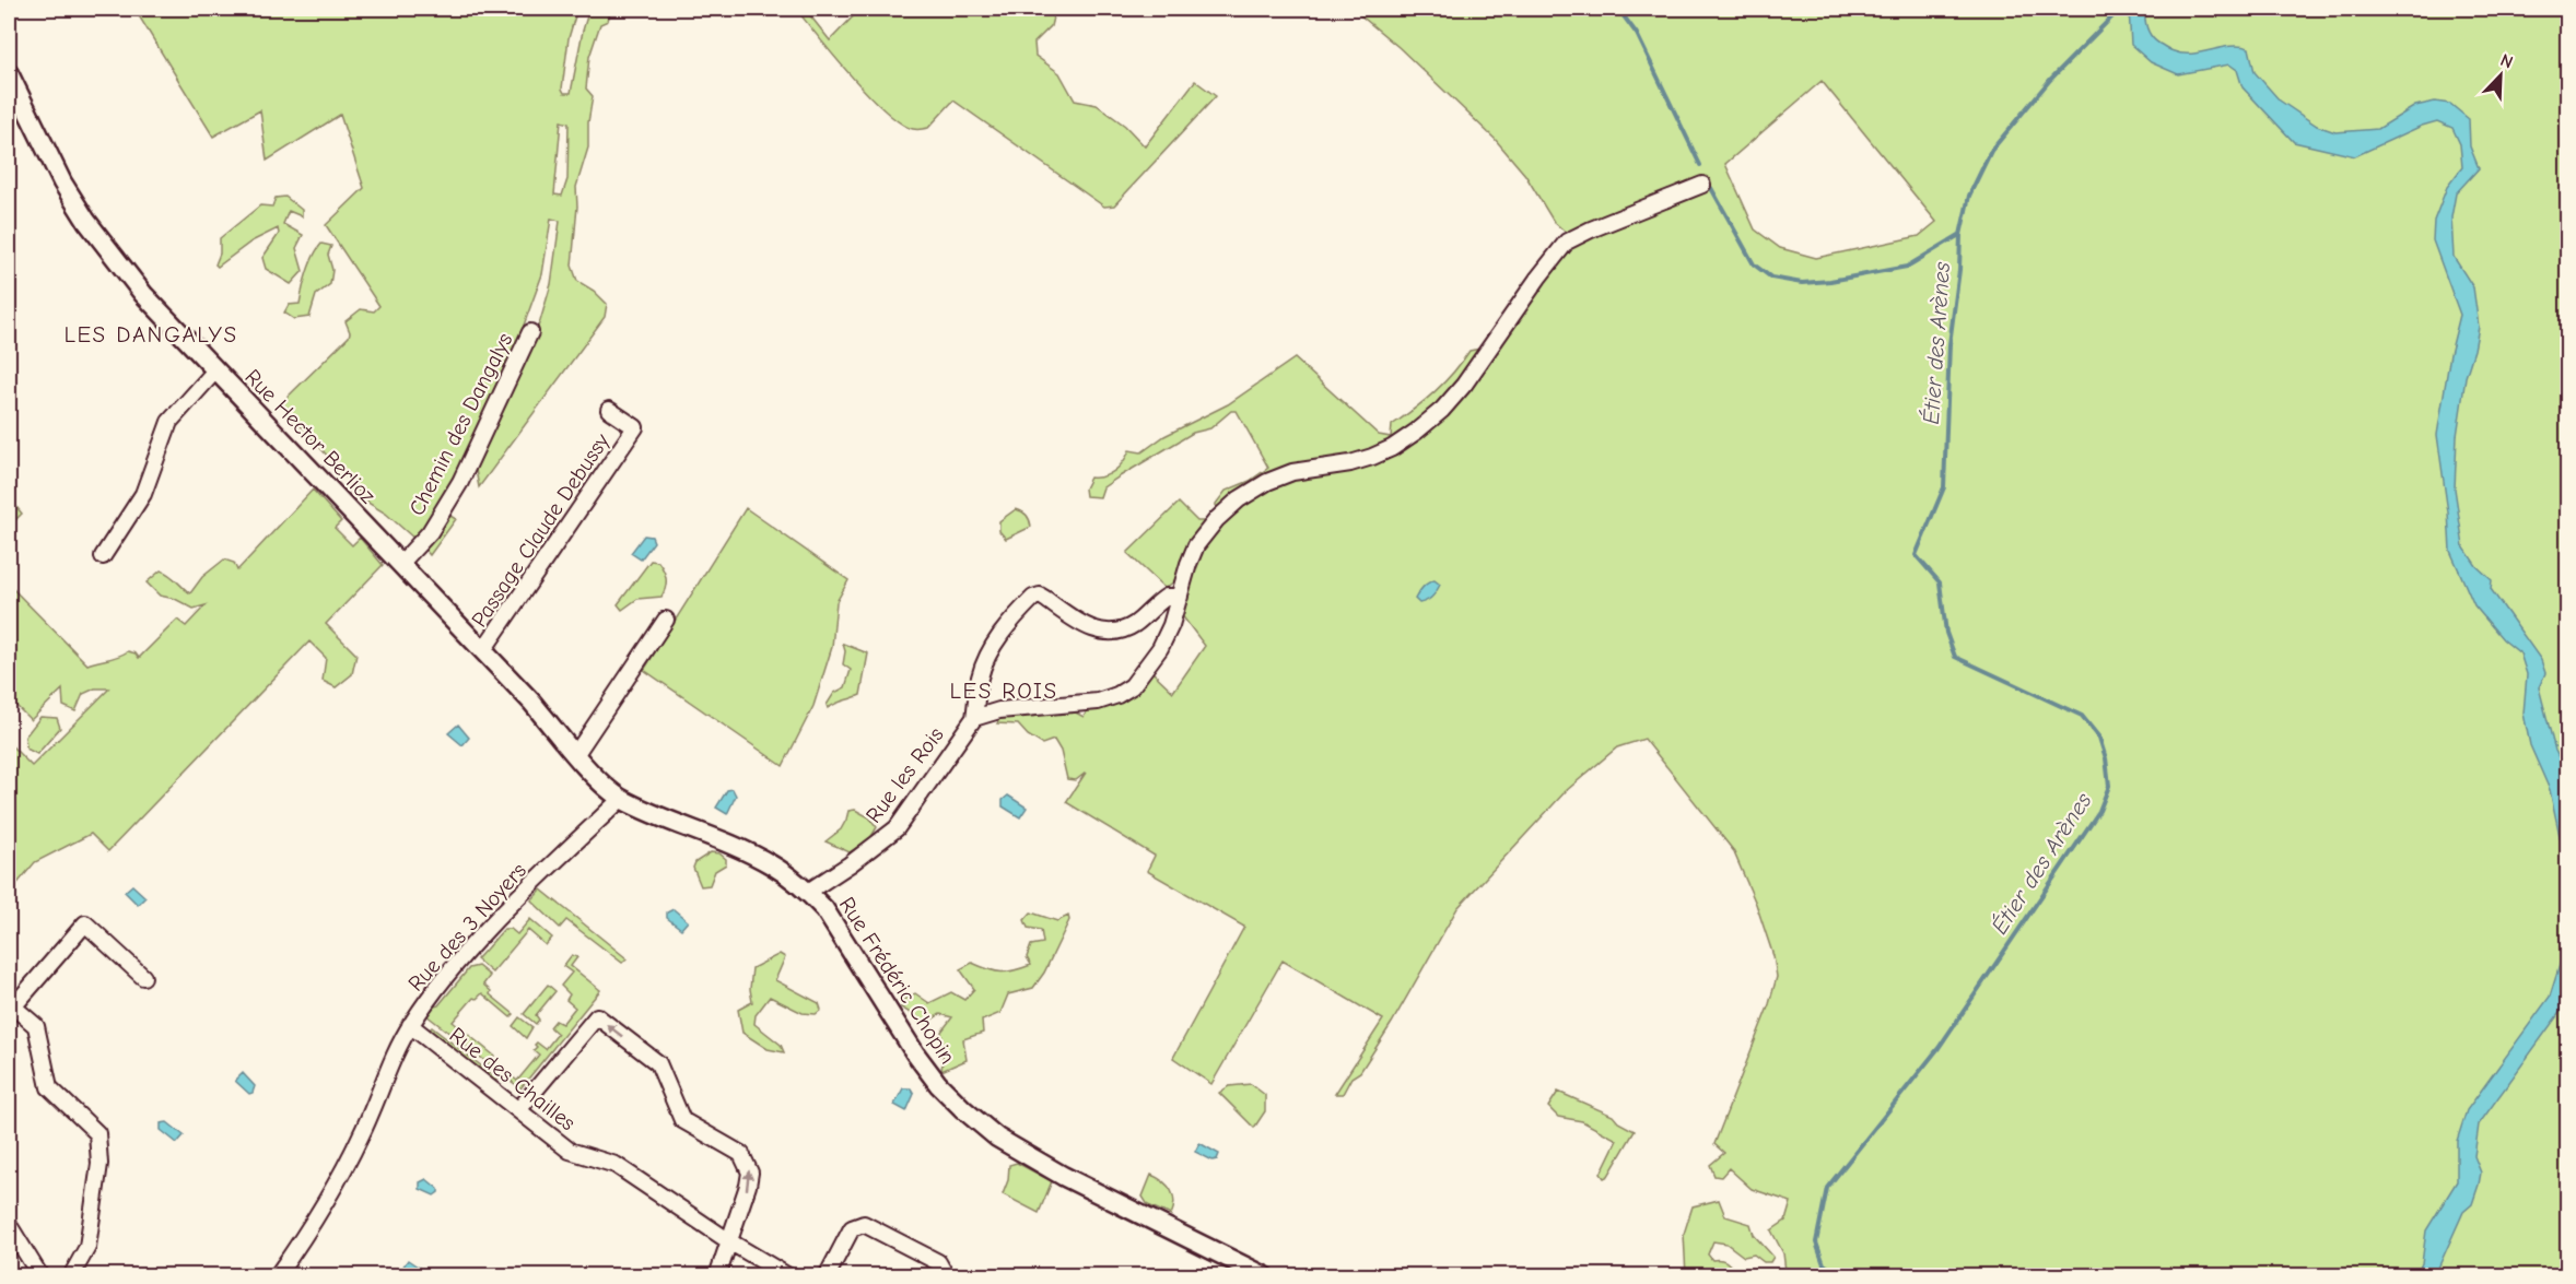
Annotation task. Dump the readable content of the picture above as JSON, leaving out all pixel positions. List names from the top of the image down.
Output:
{
  "streets": {
    "street": [
      "Chemin des Dangalys",
      "Rue Hector Berlioz",
      "Passage Claude Debussy",
      "Rue les Rois",
      "Rue des 3 Noyers",
      "Rue Frédéric Chopin",
      "Rue des Chailles"
    ]
  },
  "crossings": [
    ["Chemin des Dangalys", "Rue Hector Berlioz"],
    ["Rue Hector Berlioz", "Passage Claude Debussy"],
    ["Rue Hector Berlioz", "Rue des 3 Noyers"],
    ["Rue Hector Berlioz", "Rue Frédéric Chopin"],
    ["Rue les Rois", "Rue Frédéric Chopin"],
    ["Rue des 3 Noyers", "Rue Frédéric Chopin"],
    ["Rue des 3 Noyers", "Rue des Chailles"]
  ],
  "districts": ["LES DANGALYS", "LES ROIS"],
  "water": ["Étier des Arènes"],
  "north": "top right"
}
